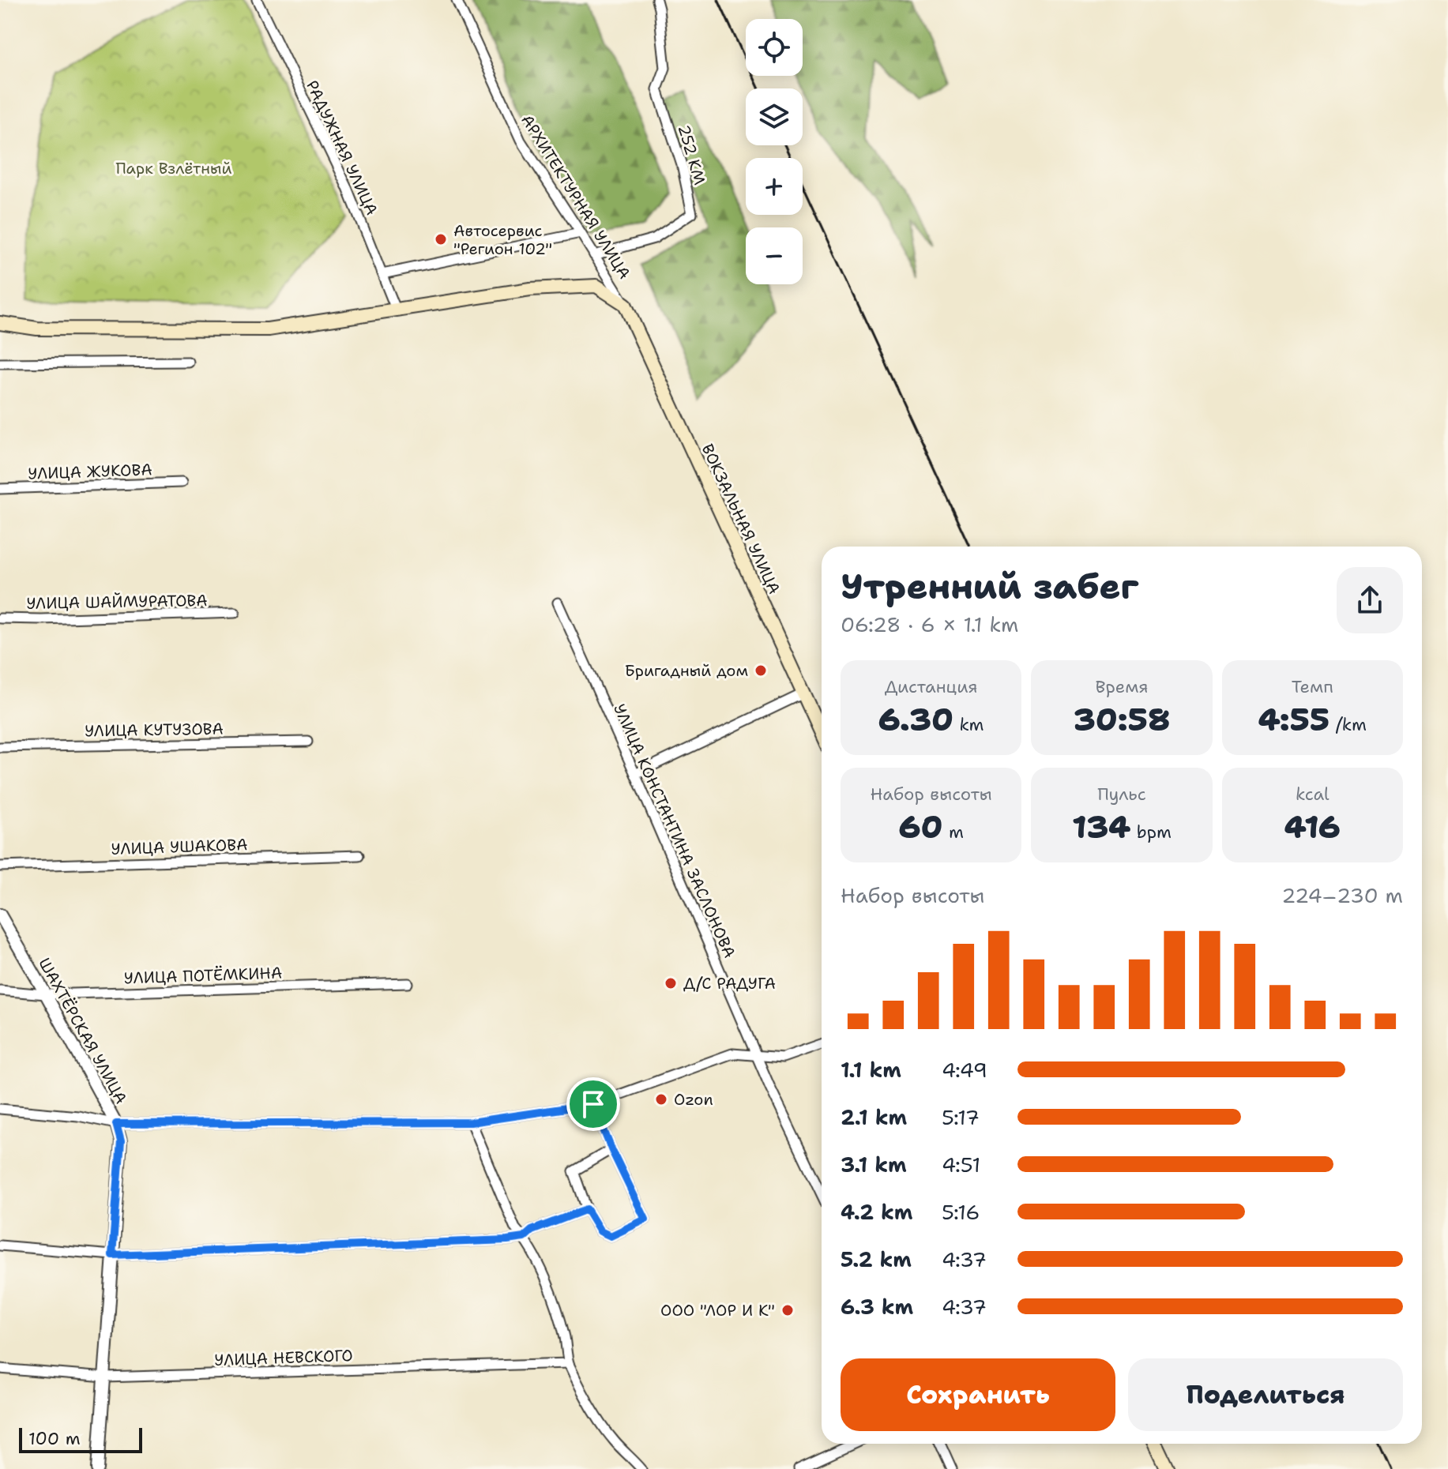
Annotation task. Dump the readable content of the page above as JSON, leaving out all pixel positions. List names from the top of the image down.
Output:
{
  "streets": {
    "main road": ["ВОКЗАЛЬНАЯ УЛИЦА"],
    "street": [
      "РАДУЖНАЯ УЛИЦА",
      "252 КМ",
      "АРХИТЕКТУРНАЯ УЛИЦА",
      "УЛИЦА ЖУКОВА",
      "УЛИЦА ШАЙМУРАТОВА",
      "УЛИЦА КУТУЗОВА",
      "УЛИЦА КОНСТАНТИНА ЗАСЛОНОВА",
      "УЛИЦА УШАКОВА",
      "УЛИЦА ПОТЁМКИНА",
      "ШАХТЁРСКАЯ УЛИЦА",
      "УЛИЦА НЕВСКОГО"
    ]
  },
  "crossings": [
    ["252 КМ", "АРХИТЕКТУРНАЯ УЛИЦА"],
    ["АРХИТЕКТУРНАЯ УЛИЦА", "ВОКЗАЛЬНАЯ УЛИЦА"],
    ["УЛИЦА ПОТЁМКИНА", "ШАХТЁРСКАЯ УЛИЦА"],
    ["ШАХТЁРСКАЯ УЛИЦА", "УЛИЦА НЕВСКОГО"]
  ],
  "parks": ["Парк Взлётный"],
  "places": [
    "Автосервис \"Регион 102\"",
    "Бригадный дом",
    "Д/С РАДУГА",
    "Ozon",
    "ООО \"ЛОР И К\""
  ],
  "scale_bar": "100 m",
  "page": {
    "map_buttons": ["+", "−"],
    "heading": ["Утренний забег", "06:28 · 6 × 1.1 km"],
    "stats": [
      ["Дистанция", "6.30 km"],
      ["Время", "30:58"],
      ["Темп", "4:55 /km"],
      ["Набор высоты", "60 m"],
      ["Пульс", "134 bpm"],
      ["kcal", "416"]
    ],
    "chart": ["Набор высоты", "224–230 m"],
    "list": [
      {
        "name": "1.1 km",
        "note": "4:49"
      },
      {
        "name": "2.1 km",
        "note": "5:17"
      },
      {
        "name": "3.1 km",
        "note": "4:51"
      },
      {
        "name": "4.2 km",
        "note": "5:16"
      },
      {
        "name": "5.2 km",
        "note": "4:37"
      },
      {
        "name": "6.3 km",
        "note": "4:37"
      }
    ],
    "buttons": ["Сохранить", "Поделиться"],
    "scale": "100 m"
  }
}
